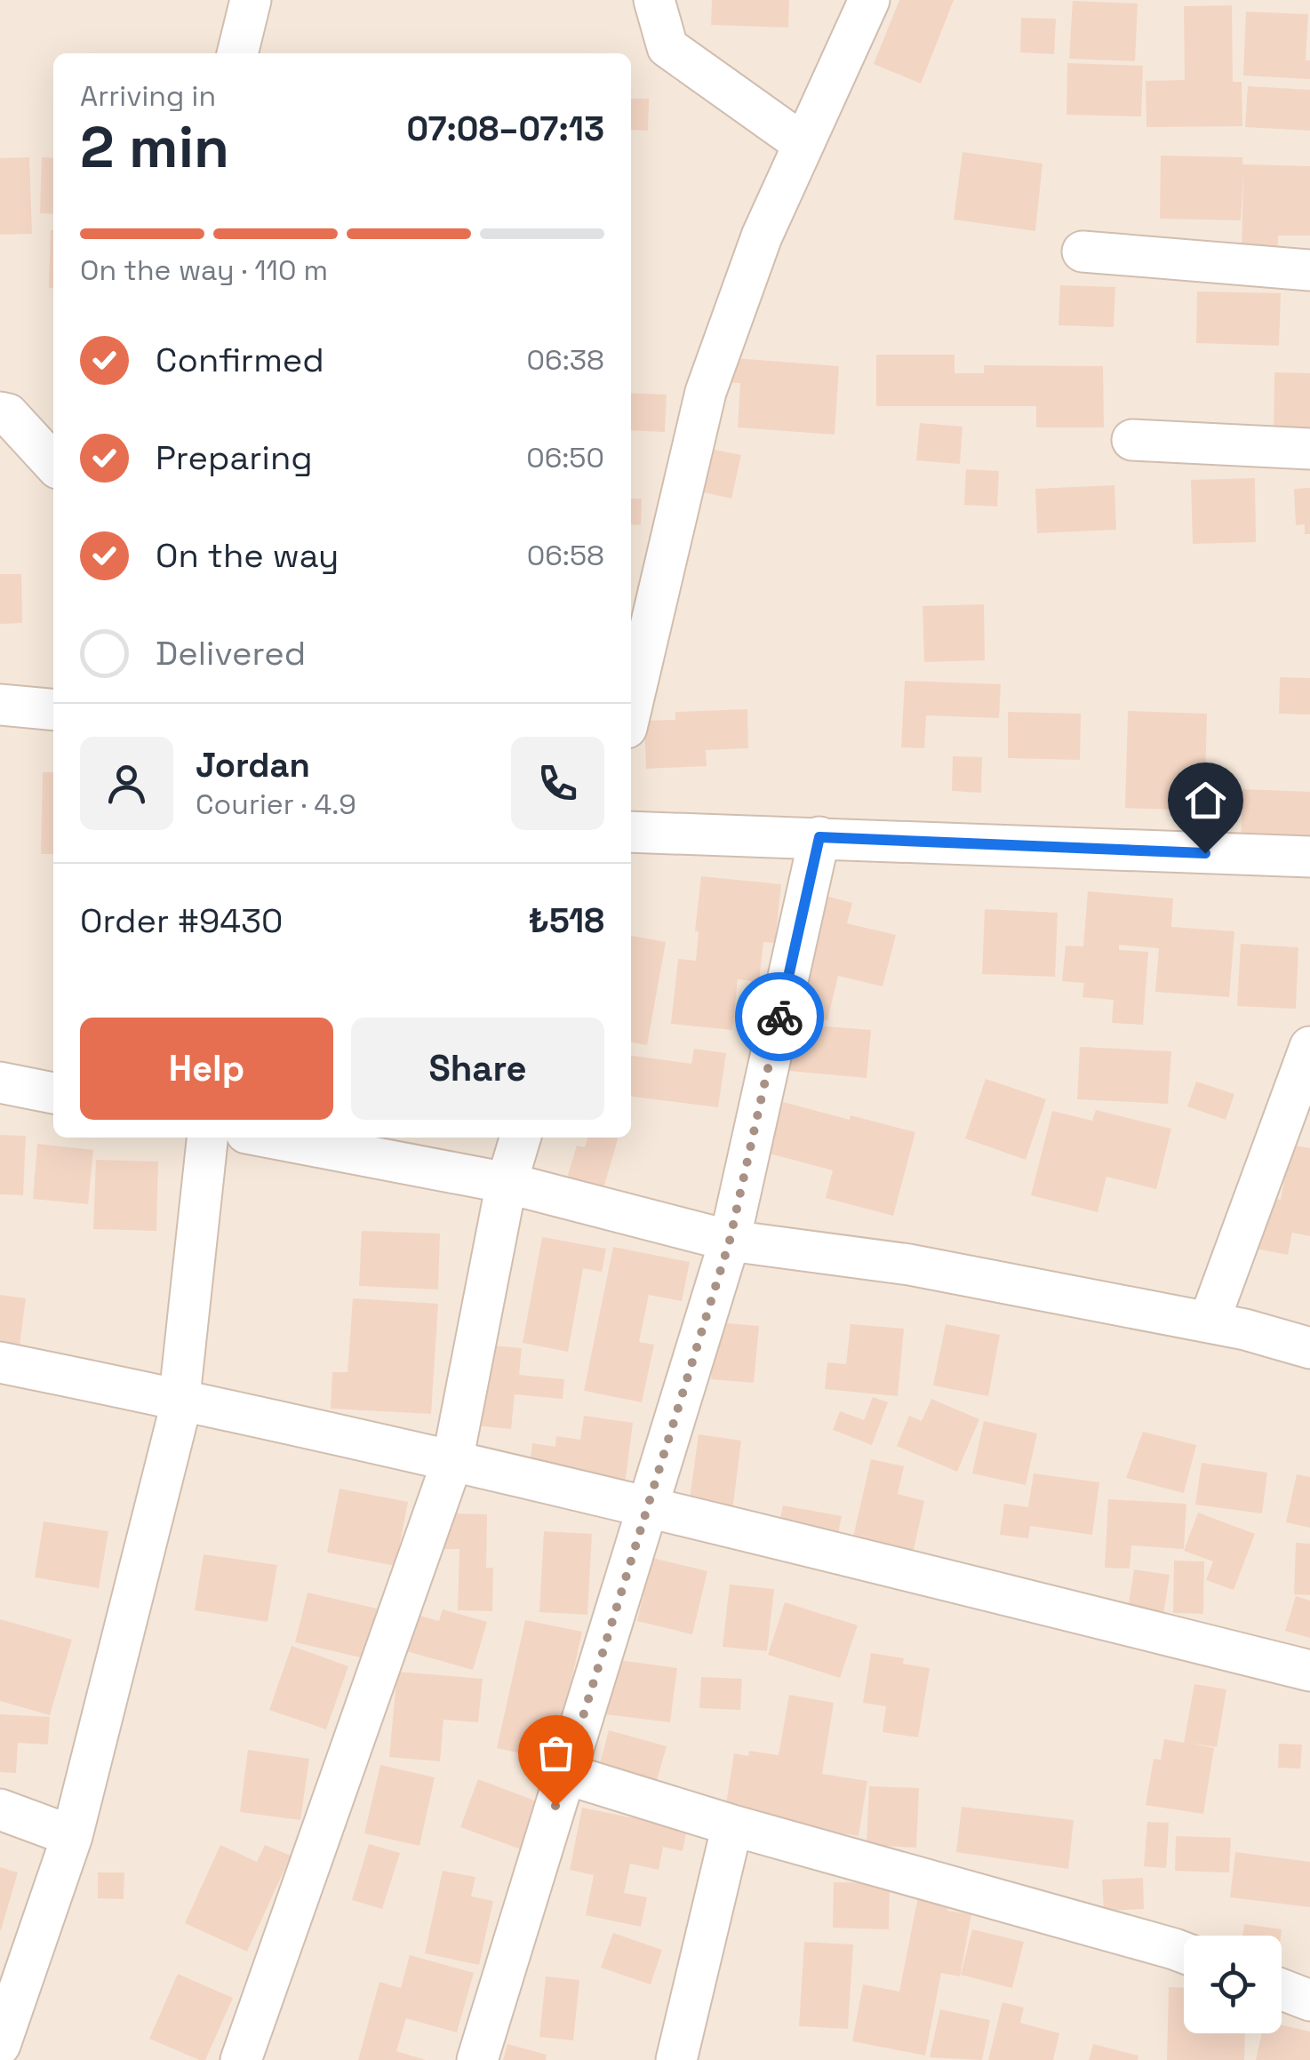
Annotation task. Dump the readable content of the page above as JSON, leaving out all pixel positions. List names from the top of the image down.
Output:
{
  "page": {
    "heading": ["2 min", "Arriving in", "07:08–07:13"],
    "panel": [
      "Jordan",
      "Courier · 4.9",
      "Order #9430",
      "₺518"
    ],
    "bar": "On the way · 110 m",
    "list": [
      ["Confirmed", "06:38"],
      ["Preparing", "06:50"],
      ["On the way", "06:58"],
      "Delivered"
    ],
    "buttons": ["Help", "Share"]
  }
}
